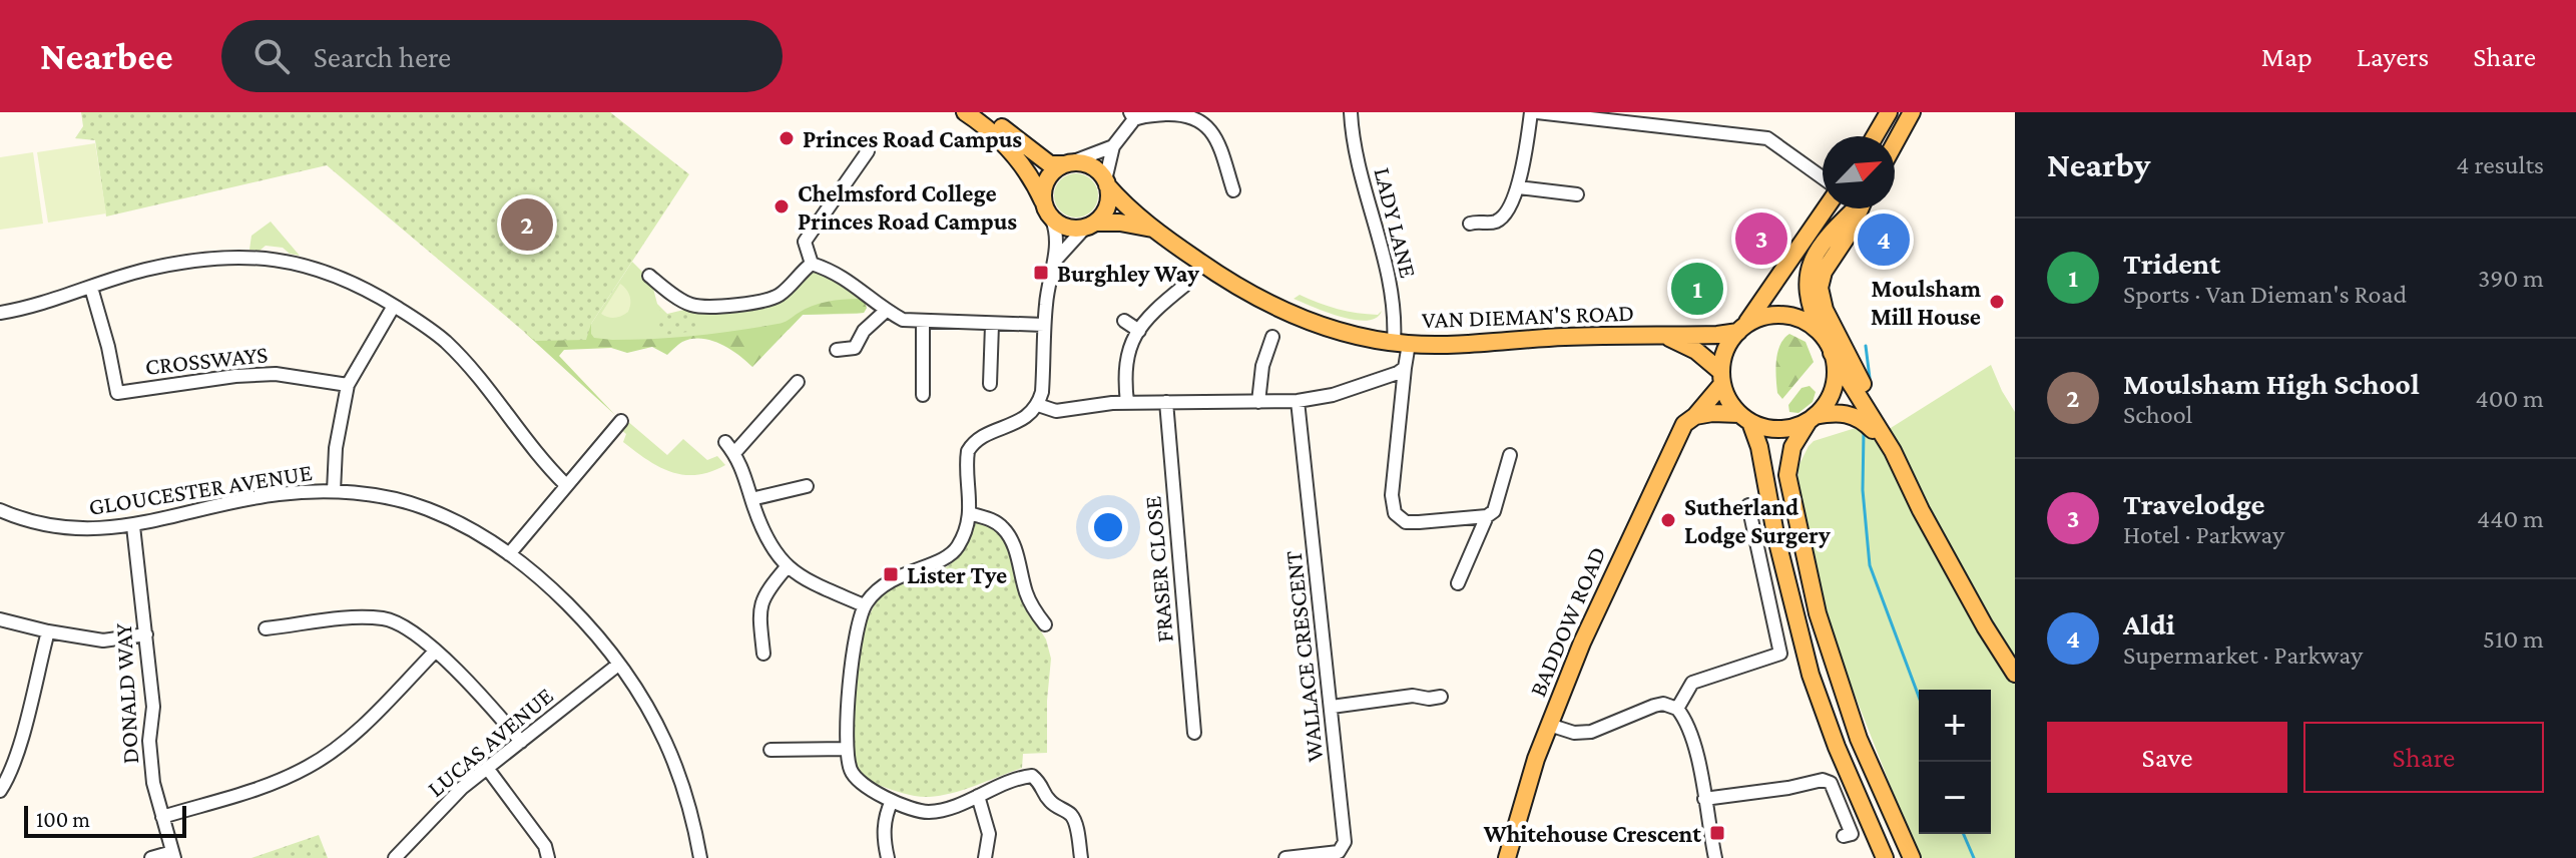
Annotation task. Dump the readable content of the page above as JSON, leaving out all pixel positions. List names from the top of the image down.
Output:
{
  "streets": {
    "main road": ["VAN DIEMAN'S ROAD", "BADDOW ROAD"],
    "street": [
      "LADY LANE",
      "CROSSWAYS",
      "GLOUCESTER AVENUE",
      "FRASER CLOSE",
      "WALLACE CRESCENT",
      "DONALD WAY",
      "LUCAS AVENUE"
    ]
  },
  "crossings": [
    ["LADY LANE", "VAN DIEMAN'S ROAD"],
    ["VAN DIEMAN'S ROAD", "BADDOW ROAD"],
    ["GLOUCESTER AVENUE", "DONALD WAY"],
    ["GLOUCESTER AVENUE", "LUCAS AVENUE"]
  ],
  "places": {
    "other": [
      "Princes Road Campus",
      "Chelmsford College Princes Road Campus",
      "Moulsham Mill House",
      "Sutherland Lodge Surgery"
    ],
    "transit": ["Burghley Way", "Lister Tye", "Whitehouse Crescent"]
  },
  "scale_bar": "100 m",
  "north": "top right",
  "page": {
    "header": "Nearbee",
    "search": "Search here",
    "nav": ["Map", "Layers", "Share"],
    "heading": ["Nearby", "4 results"],
    "pins": [
      "2",
      "3",
      "4",
      "1"
    ],
    "list": [
      {
        "mark": "1",
        "name": "Trident",
        "note": "Sports · Van Dieman's Road",
        "value": "390 m"
      },
      {
        "mark": "2",
        "name": "Moulsham High School",
        "note": "School",
        "value": "400 m"
      },
      {
        "mark": "3",
        "name": "Travelodge",
        "note": "Hotel · Parkway",
        "value": "440 m"
      },
      {
        "mark": "4",
        "name": "Aldi",
        "note": "Supermarket · Parkway",
        "value": "510 m"
      }
    ],
    "map_buttons": ["+", "−"],
    "buttons": ["Save", "Share"],
    "scale": "100 m"
  }
}
